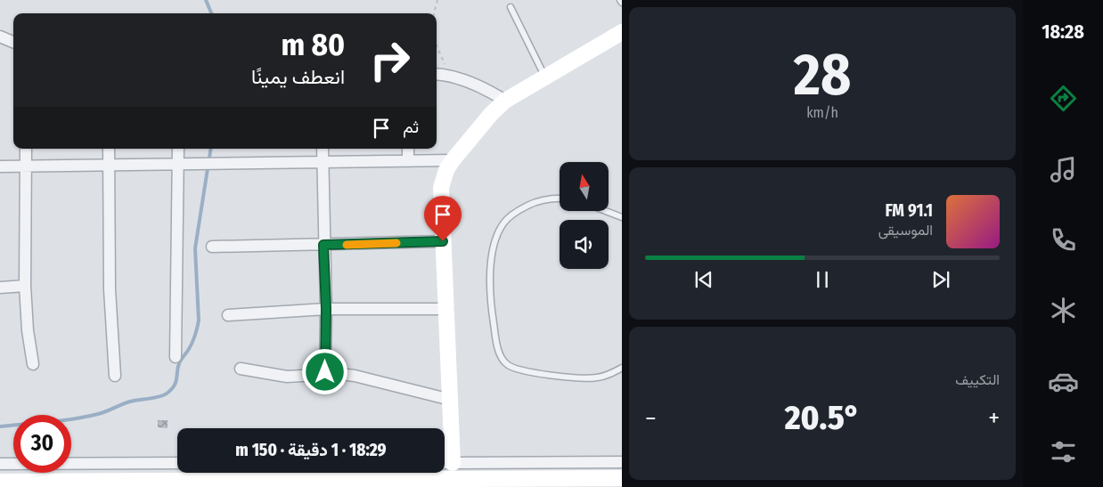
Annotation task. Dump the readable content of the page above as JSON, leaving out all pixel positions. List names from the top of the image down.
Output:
{
  "north": "top",
  "page": {
    "tabs": "18:28",
    "tile": [
      ["28", "km/h"],
      "التكييف"
    ],
    "turn": ["80 m", "انعطف يمينًا"],
    "then": "ثم",
    "song": ["91.1 FM", "الموسيقى"],
    "heat": ["−", "20.5°", "+"],
    "limit": "30",
    "trip": "18:29 · 1 دقيقة · 150 m"
  }
}
